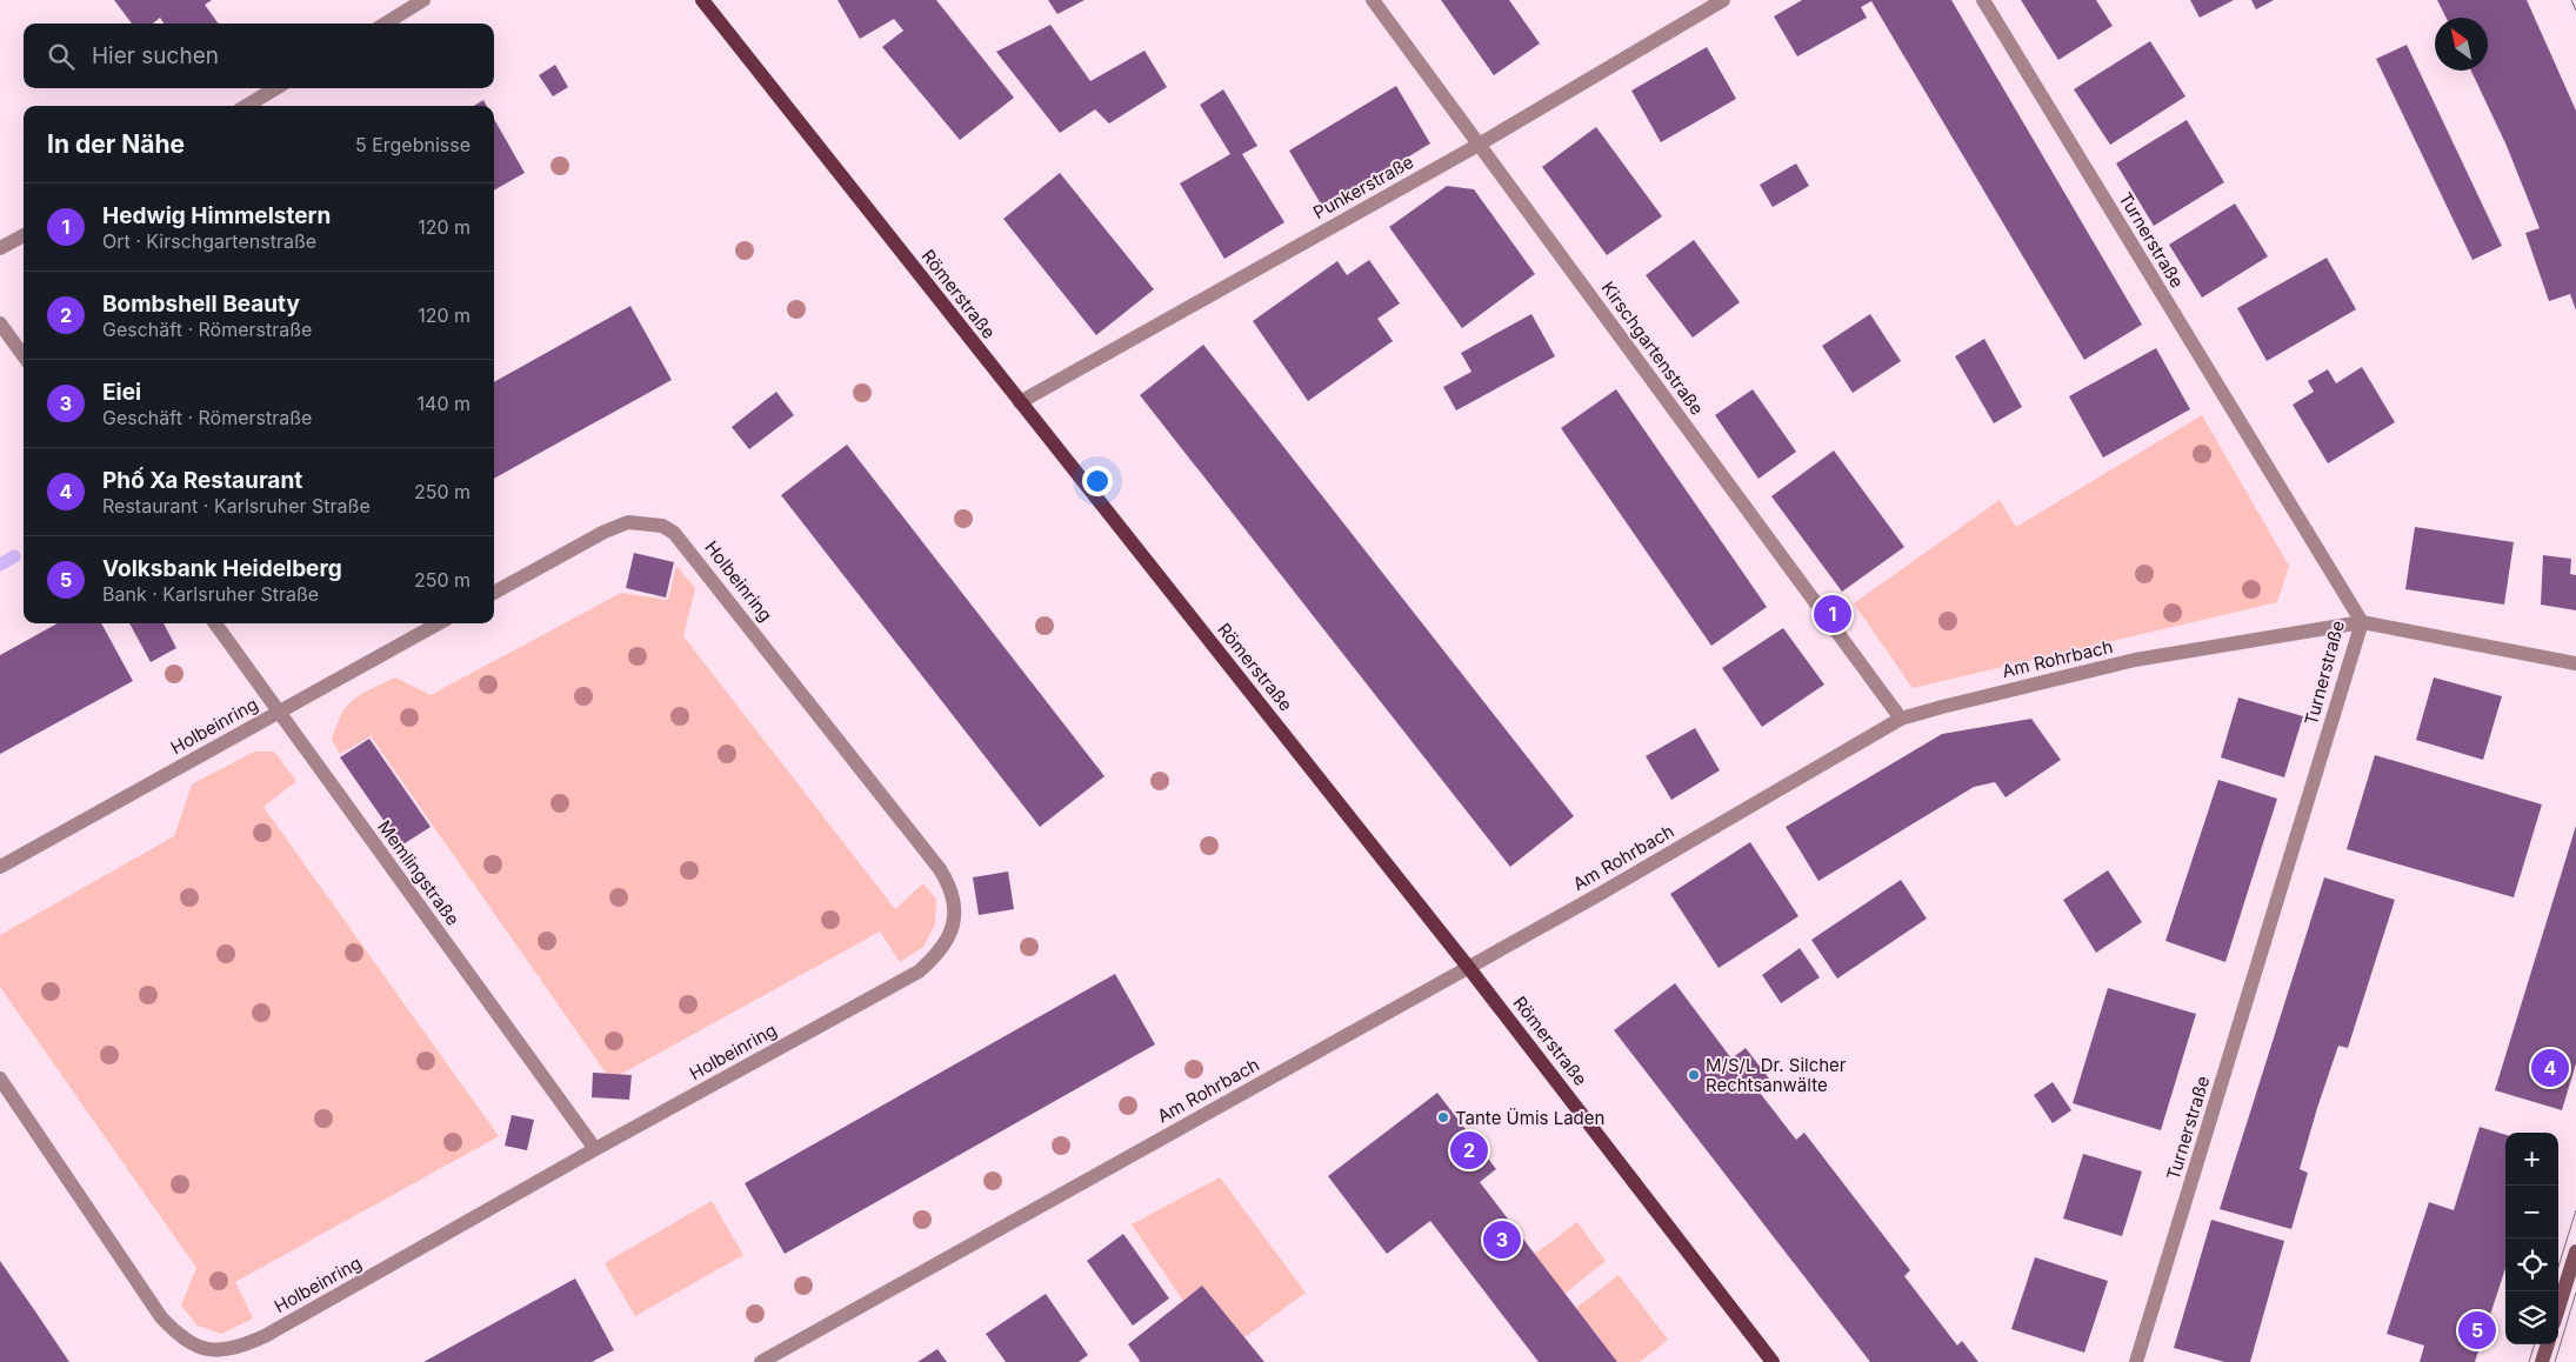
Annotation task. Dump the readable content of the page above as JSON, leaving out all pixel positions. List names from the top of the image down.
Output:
{
  "streets": {
    "main road": ["Römerstraße"],
    "street": [
      "Punkerstraße",
      "Turnerstraße",
      "Kirschgartenstraße",
      "Holbeinring",
      "Am Rohrbach",
      "Memlingstraße"
    ]
  },
  "crossings": [
    ["Punkerstraße", "Römerstraße"],
    ["Punkerstraße", "Kirschgartenstraße"],
    ["Turnerstraße", "Am Rohrbach"],
    ["Römerstraße", "Am Rohrbach"],
    ["Kirschgartenstraße", "Am Rohrbach"],
    ["Holbeinring", "Memlingstraße"]
  ],
  "places": ["M/S/L Dr. Silcher Rechtsanwälte", "Tante Ümis Laden"],
  "north": "top left",
  "page": {
    "search": "Hier suchen",
    "heading": ["In der Nähe", "5 Ergebnisse"],
    "list": [
      {
        "mark": "1",
        "name": "Hedwig Himmelstern",
        "note": "Ort · Kirschgartenstraße",
        "value": "120 m"
      },
      {
        "mark": "2",
        "name": "Bombshell Beauty",
        "note": "Geschäft · Römerstraße",
        "value": "120 m"
      },
      {
        "mark": "3",
        "name": "Eiei",
        "note": "Geschäft · Römerstraße",
        "value": "140 m"
      },
      {
        "mark": "4",
        "name": "Phố Xa Restaurant",
        "note": "Restaurant · Karlsruher Straße",
        "value": "250 m"
      },
      {
        "mark": "5",
        "name": "Volksbank Heidelberg",
        "note": "Bank · Karlsruher Straße",
        "value": "250 m"
      }
    ],
    "pins": [
      "1",
      "4",
      "2",
      "3",
      "5"
    ],
    "map_buttons": ["+", "−"]
  }
}
